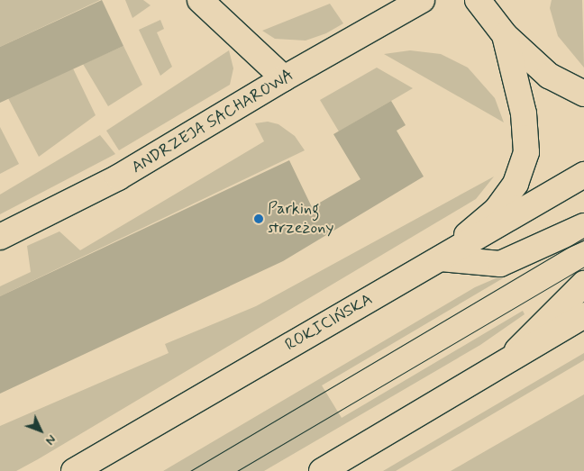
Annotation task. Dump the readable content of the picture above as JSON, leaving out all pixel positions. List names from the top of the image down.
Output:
{
  "streets": {
    "street": ["ANDRZEJA SACHAROWA", "ROKICIŃSKA"]
  },
  "places": ["Parking strzeżony"],
  "north": "bottom right"
}
